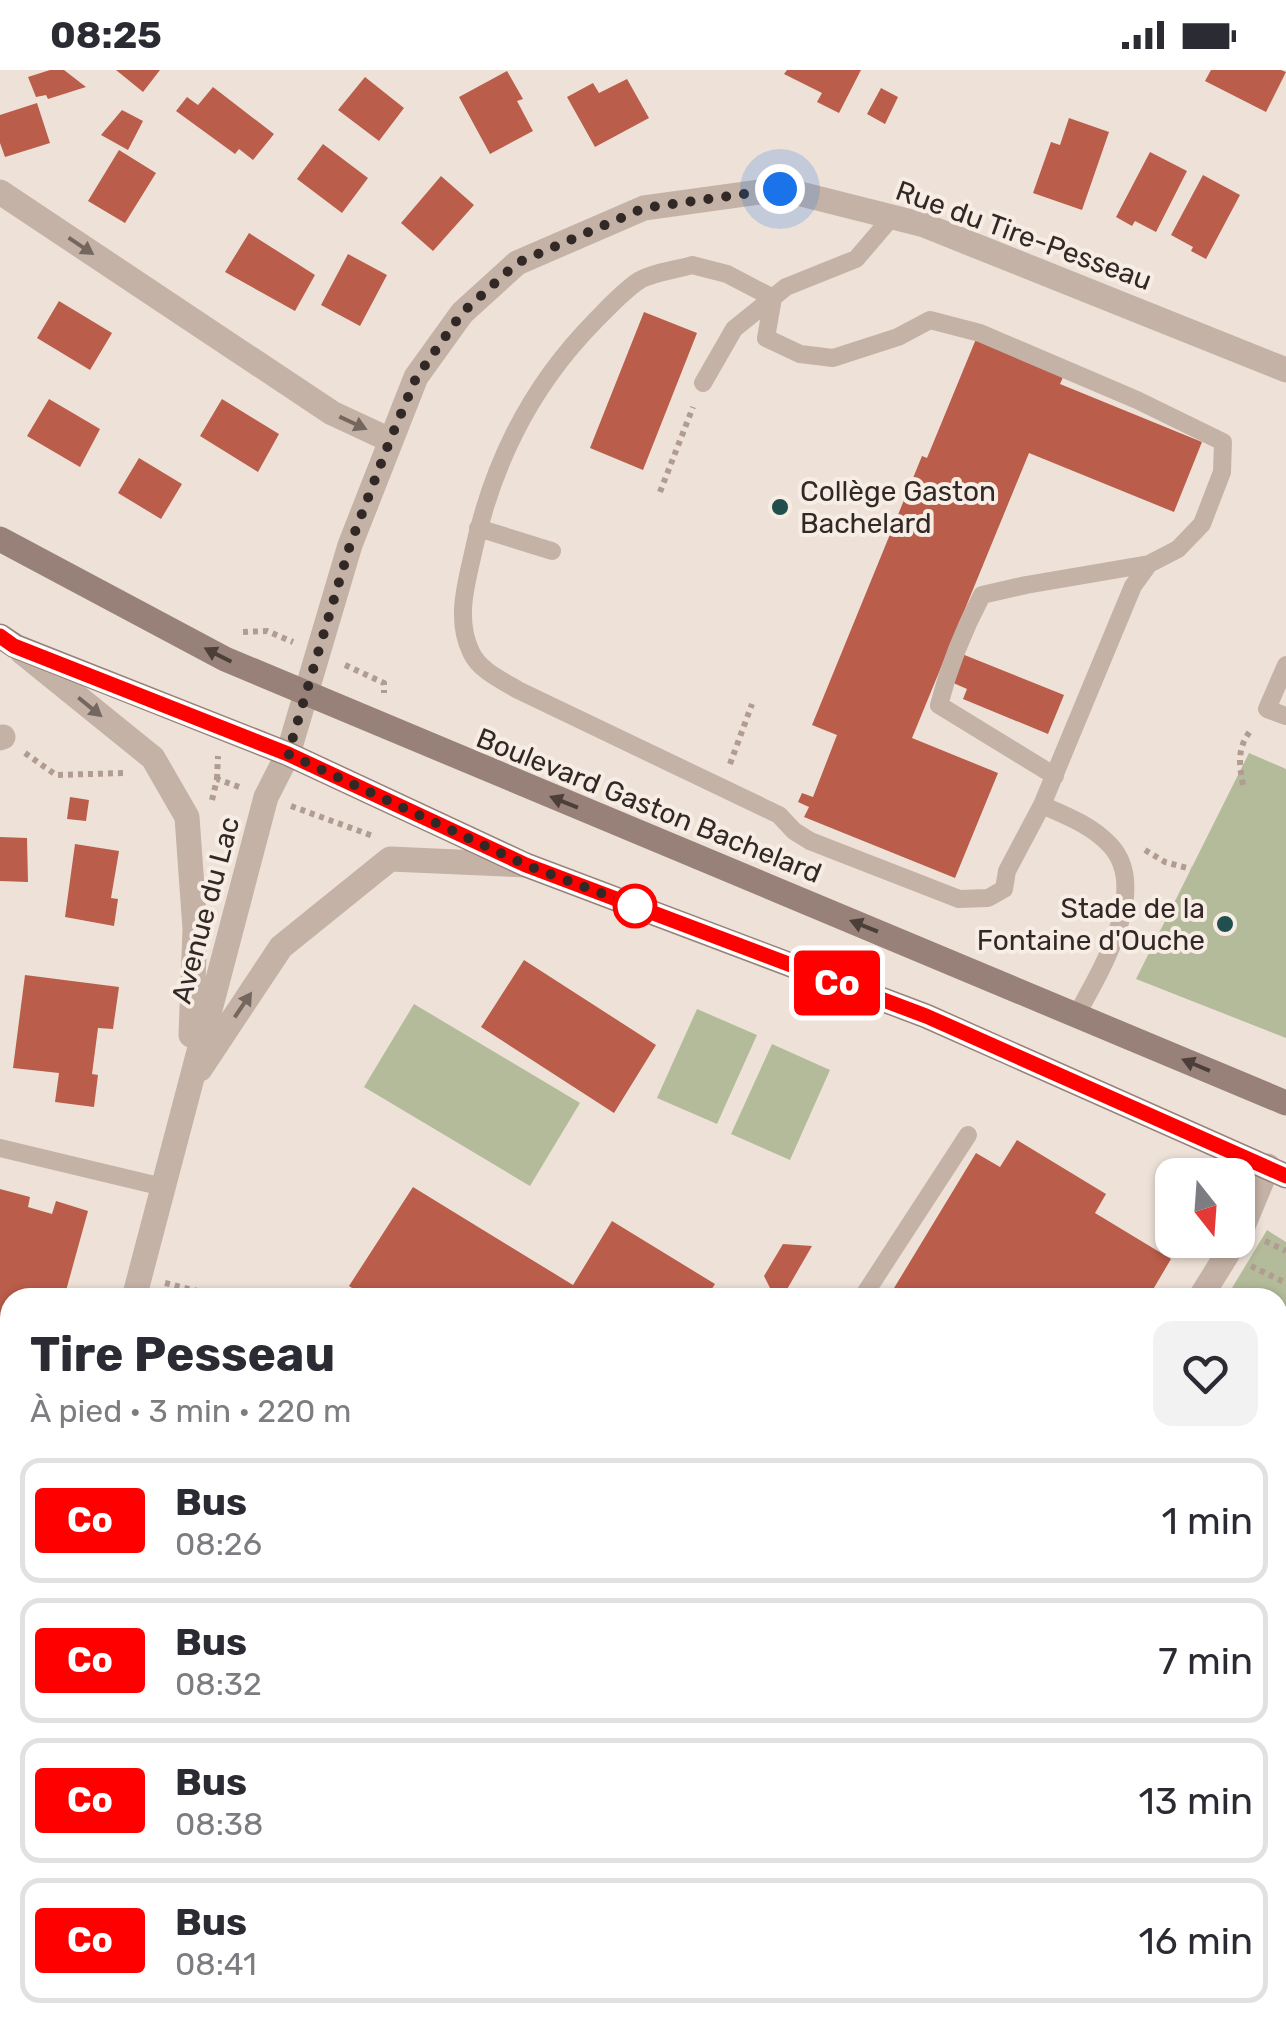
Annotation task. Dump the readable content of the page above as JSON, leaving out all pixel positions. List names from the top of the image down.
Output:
{
  "streets": {
    "main road": ["Boulevard Gaston Bachelard"],
    "street": ["Rue du Tire-Pesseau", "Avenue du Lac"]
  },
  "crossings": [
    ["Rue du Tire-Pesseau", "Boulevard Gaston Bachelard"],
    ["Rue du Tire-Pesseau", "Avenue du Lac"]
  ],
  "places": ["Collège Gaston Bachelard", "Stade de la Fontaine d'Ouche"],
  "lines": ["bus line Co"],
  "north": "bottom",
  "page": {
    "status": "08:25",
    "on_map": "Co",
    "heading": ["Tire Pesseau", "À pied · 3 min · 220 m"],
    "list": [
      {
        "mark": "Co",
        "name": "Bus",
        "note": "08:26",
        "value": "1 min"
      },
      {
        "mark": "Co",
        "name": "Bus",
        "note": "08:32",
        "value": "7 min"
      },
      {
        "mark": "Co",
        "name": "Bus",
        "note": "08:38",
        "value": "13 min"
      },
      {
        "mark": "Co",
        "name": "Bus",
        "note": "08:41",
        "value": "16 min"
      }
    ]
  }
}
